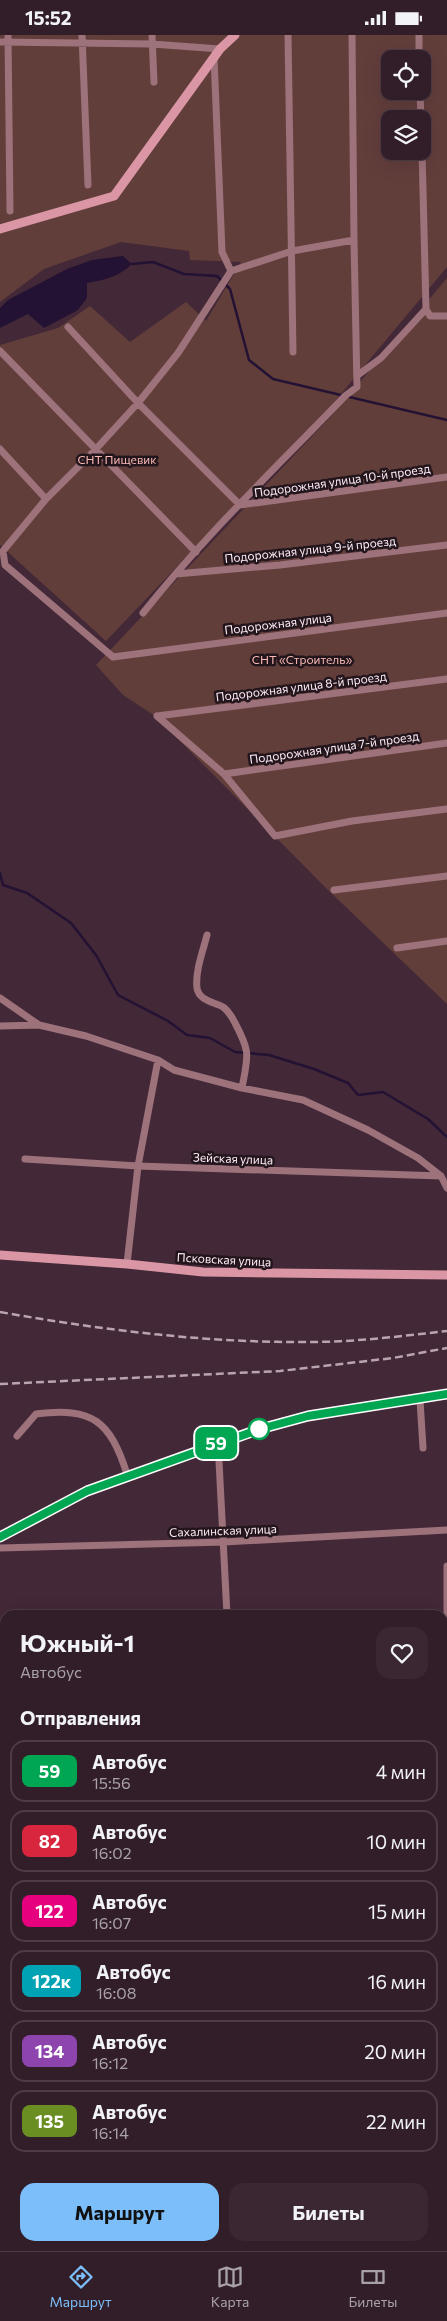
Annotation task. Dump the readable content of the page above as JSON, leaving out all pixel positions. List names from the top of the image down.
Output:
{
  "streets": {
    "street": [
      "Подорожная улица 10-й проезд",
      "Подорожная улица 9-й проезд",
      "Подорожная улица",
      "Подорожная улица 8-й проезд",
      "Подорожная улица 7-й проезд",
      "Зейская улица",
      "Псковская улица",
      "Сахалинская улица"
    ]
  },
  "crossings": [
    ["Подорожная улица 8-й проезд", "Подорожная улица 7-й проезд"]
  ],
  "parks": ["СНТ Пищевик", "СНТ «Строитель»"],
  "lines": ["bus line 59"],
  "page": {
    "status": "15:52",
    "on_map": "59",
    "heading": [
      ["Южный-1", "Автобус"],
      "Отправления"
    ],
    "list": [
      {
        "mark": "59",
        "name": "Автобус",
        "note": "15:56",
        "value": "4 мин"
      },
      {
        "mark": "82",
        "name": "Автобус",
        "note": "16:02",
        "value": "10 мин"
      },
      {
        "mark": "122",
        "name": "Автобус",
        "note": "16:07",
        "value": "15 мин"
      },
      {
        "mark": "122к",
        "name": "Автобус",
        "note": "16:08",
        "value": "16 мин"
      },
      {
        "mark": "134",
        "name": "Автобус",
        "note": "16:12",
        "value": "20 мин"
      },
      {
        "mark": "135",
        "name": "Автобус",
        "note": "16:14",
        "value": "22 мин"
      }
    ],
    "buttons": ["Маршрут", "Билеты"],
    "tabs": ["Маршрут", "Карта", "Билеты"]
  }
}
